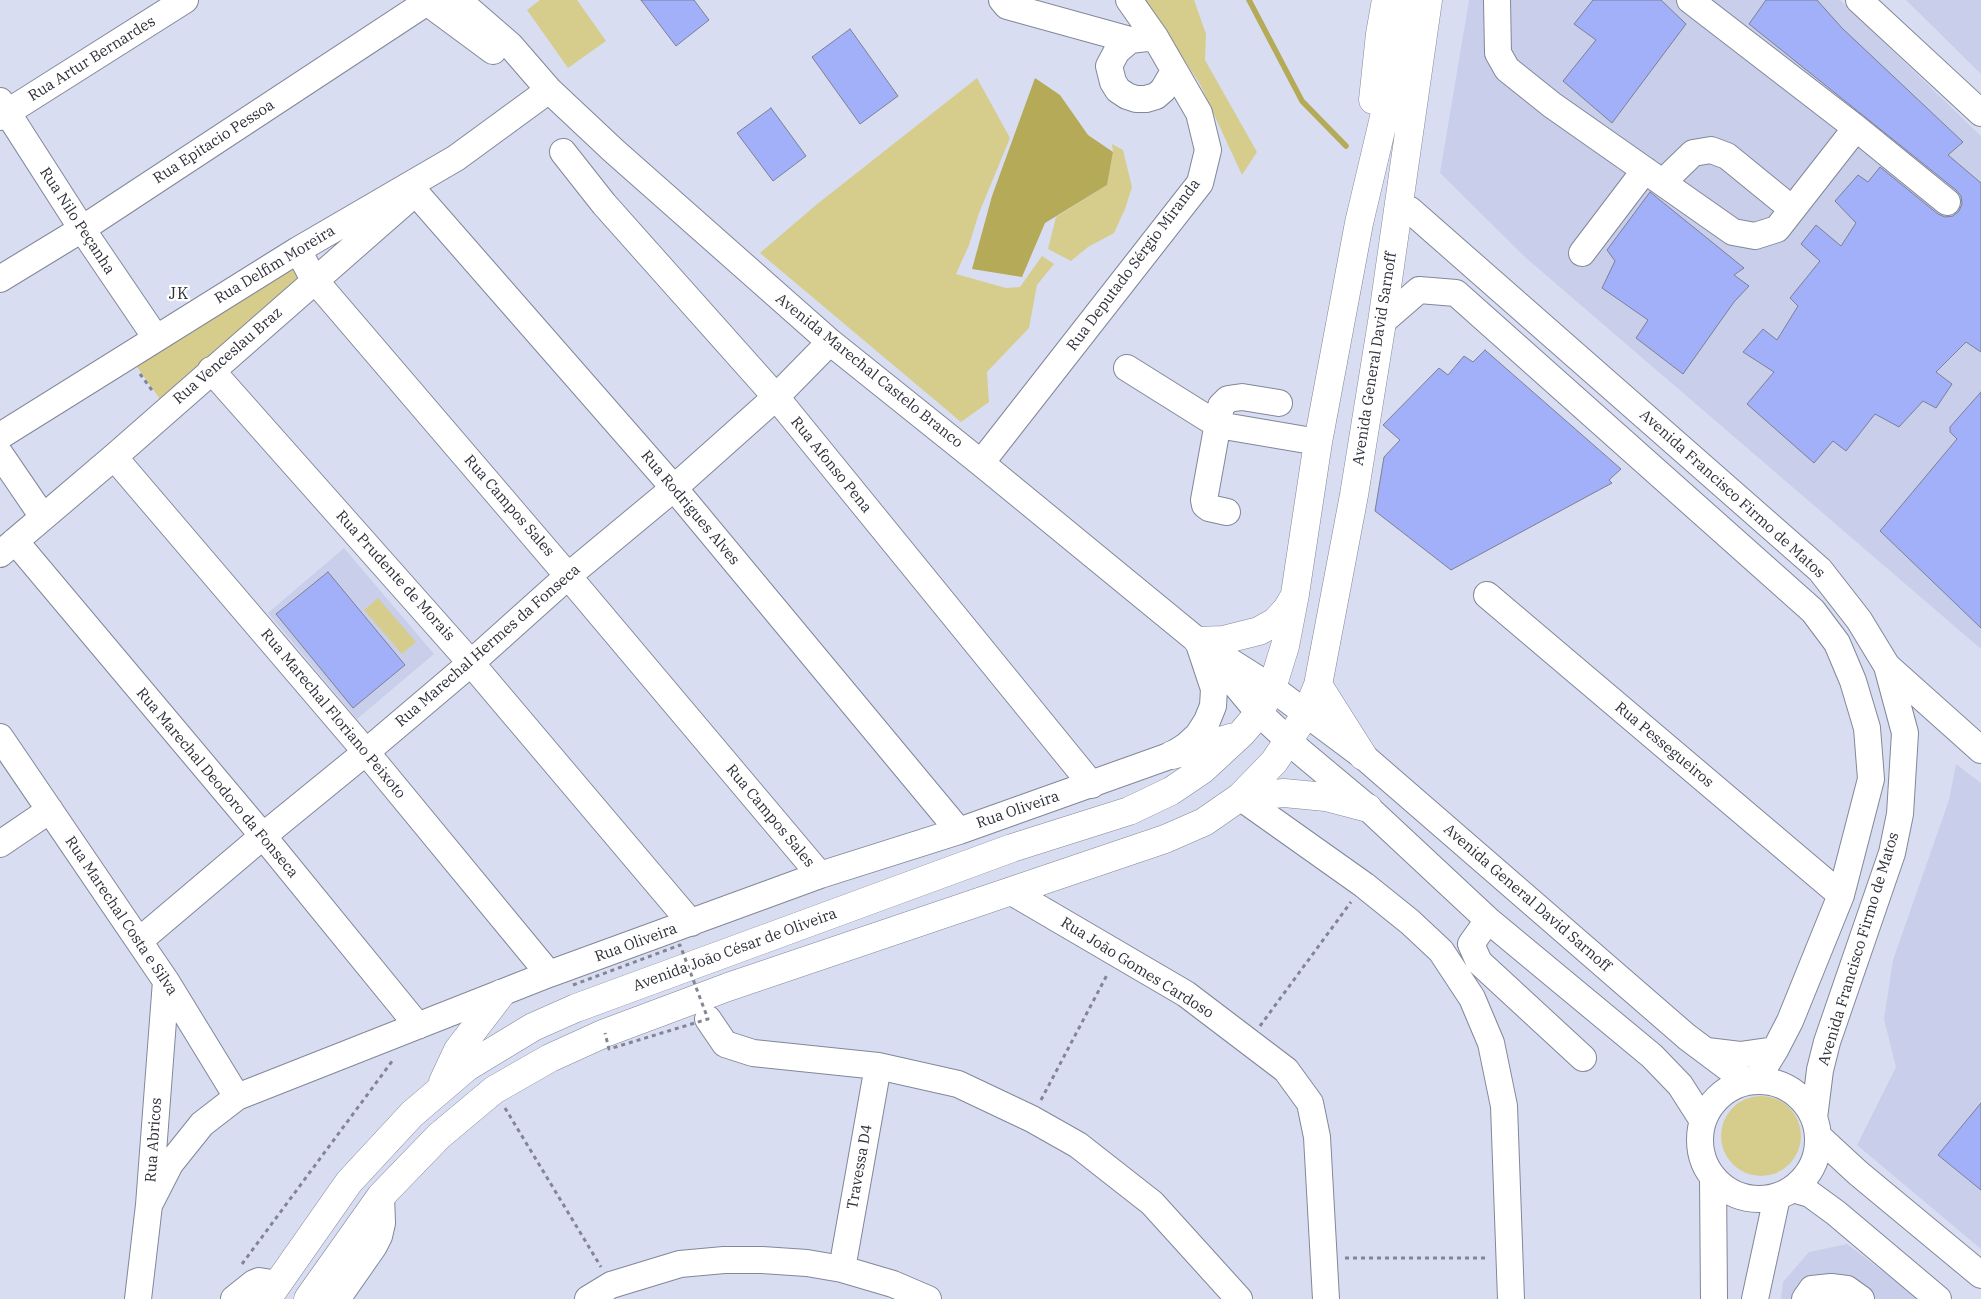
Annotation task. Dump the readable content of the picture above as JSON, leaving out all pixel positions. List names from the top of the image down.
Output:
{
  "streets": {
    "main road": ["Avenida General David Sarnoff", "Avenida João César de Oliveira"],
    "street": [
      "Rua Artur Bernardes",
      "Rua Epitacio Pessoa",
      "Rua Nilo Peçanha",
      "Rua Delfim Moreira",
      "Rua Deputado Sérgio Miranda",
      "Rua Venceslau Braz",
      "Avenida Marechal Castelo Branco",
      "Rua Afonso Pena",
      "Avenida Francisco Firmo de Matos",
      "Rua Campos Sales",
      "Rua Rodrigues Alves",
      "Rua Prudente de Morais",
      "Rua Marechal Hermes da Fonseca",
      "Rua Marechal Floriano Peixoto",
      "Rua Pessegueiros",
      "Rua Marechal Deodoro da Fonseca",
      "Rua Oliveira",
      "Rua Marechal Costa e Silva",
      "Rua João Gomes Cardoso",
      "Rua Abricos",
      "Travessa D4"
    ]
  },
  "crossings": [
    ["Rua Artur Bernardes", "Rua Nilo Peçanha"],
    ["Rua Epitacio Pessoa", "Rua Nilo Peçanha"],
    ["Rua Epitacio Pessoa", "Avenida Marechal Castelo Branco"],
    ["Rua Nilo Peçanha", "Rua Delfim Moreira"],
    ["Rua Delfim Moreira", "Rua Venceslau Braz"],
    ["Rua Delfim Moreira", "Avenida Marechal Castelo Branco"],
    ["Rua Delfim Moreira", "Rua Campos Sales"],
    ["Rua Deputado Sérgio Miranda", "Avenida Marechal Castelo Branco"],
    ["Rua Venceslau Braz", "Rua Campos Sales"],
    ["Rua Venceslau Braz", "Rua Rodrigues Alves"],
    ["Rua Venceslau Braz", "Rua Prudente de Morais"],
    ["Rua Venceslau Braz", "Rua Marechal Floriano Peixoto"],
    ["Rua Venceslau Braz", "Rua Marechal Deodoro da Fonseca"],
    ["Avenida General David Sarnoff", "Avenida Marechal Castelo Branco"],
    ["Avenida General David Sarnoff", "Avenida Francisco Firmo de Matos"],
    ["Avenida Marechal Castelo Branco", "Rua Marechal Hermes da Fonseca"],
    ["Avenida Marechal Castelo Branco", "Rua Oliveira"],
    ["Avenida Marechal Castelo Branco", "Avenida João César de Oliveira"],
    ["Rua Afonso Pena", "Rua Marechal Hermes da Fonseca"],
    ["Rua Afonso Pena", "Rua Oliveira"],
    ["Rua Campos Sales", "Rua Marechal Hermes da Fonseca"],
    ["Rua Campos Sales", "Rua Oliveira"],
    ["Rua Rodrigues Alves", "Rua Marechal Hermes da Fonseca"],
    ["Rua Rodrigues Alves", "Rua Oliveira"],
    ["Rua Prudente de Morais", "Rua Marechal Hermes da Fonseca"],
    ["Rua Prudente de Morais", "Rua Oliveira"],
    ["Rua Marechal Hermes da Fonseca", "Rua Marechal Floriano Peixoto"],
    ["Rua Marechal Hermes da Fonseca", "Rua Marechal Deodoro da Fonseca"],
    ["Rua Marechal Hermes da Fonseca", "Rua Marechal Costa e Silva"],
    ["Rua Marechal Floriano Peixoto", "Rua Oliveira"],
    ["Rua Marechal Deodoro da Fonseca", "Rua Oliveira"],
    ["Rua Oliveira", "Rua Marechal Costa e Silva"],
    ["Rua Oliveira", "Rua Abricos"],
    ["Rua Marechal Costa e Silva", "Rua Abricos"]
  ],
  "districts": ["JK"]
}
